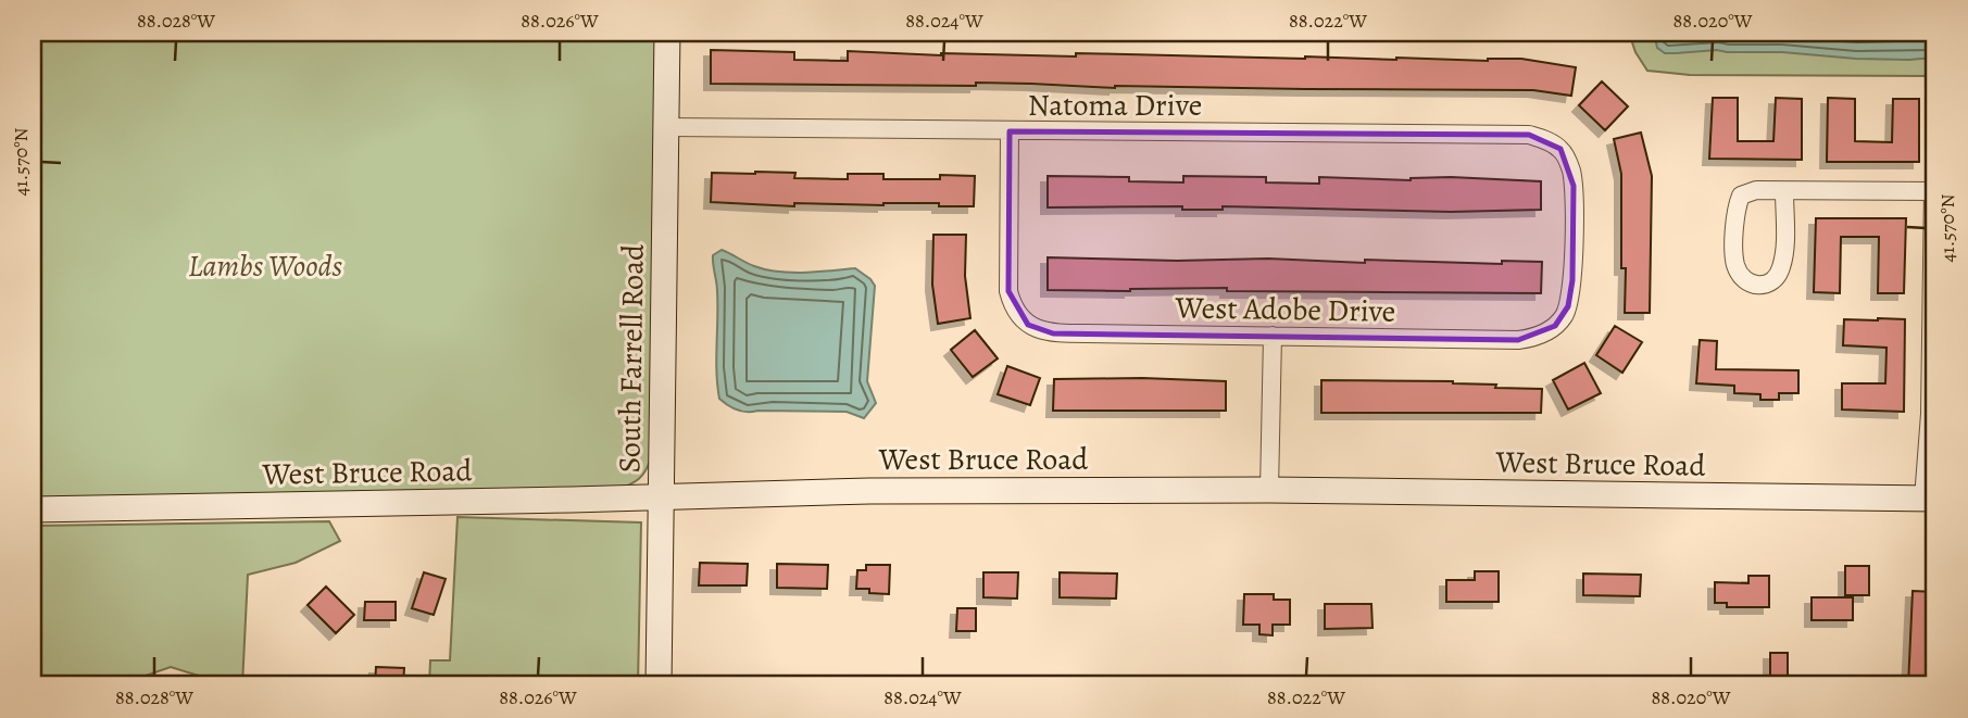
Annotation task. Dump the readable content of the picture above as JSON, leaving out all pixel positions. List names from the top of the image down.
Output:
{
  "streets": {
    "street": [
      "Natoma Drive",
      "West Adobe Drive",
      "South Farrell Road",
      "West Bruce Road"
    ]
  },
  "crossings": [
    ["Natoma Drive", "West Adobe Drive"],
    ["Natoma Drive", "South Farrell Road"],
    ["South Farrell Road", "West Bruce Road"]
  ],
  "parks": ["Lambs Woods"],
  "coordinates": [
    "88.028°W",
    "88.026°W",
    "88.024°W",
    "88.022°W",
    "88.020°W",
    "41.570°N"
  ]
}
